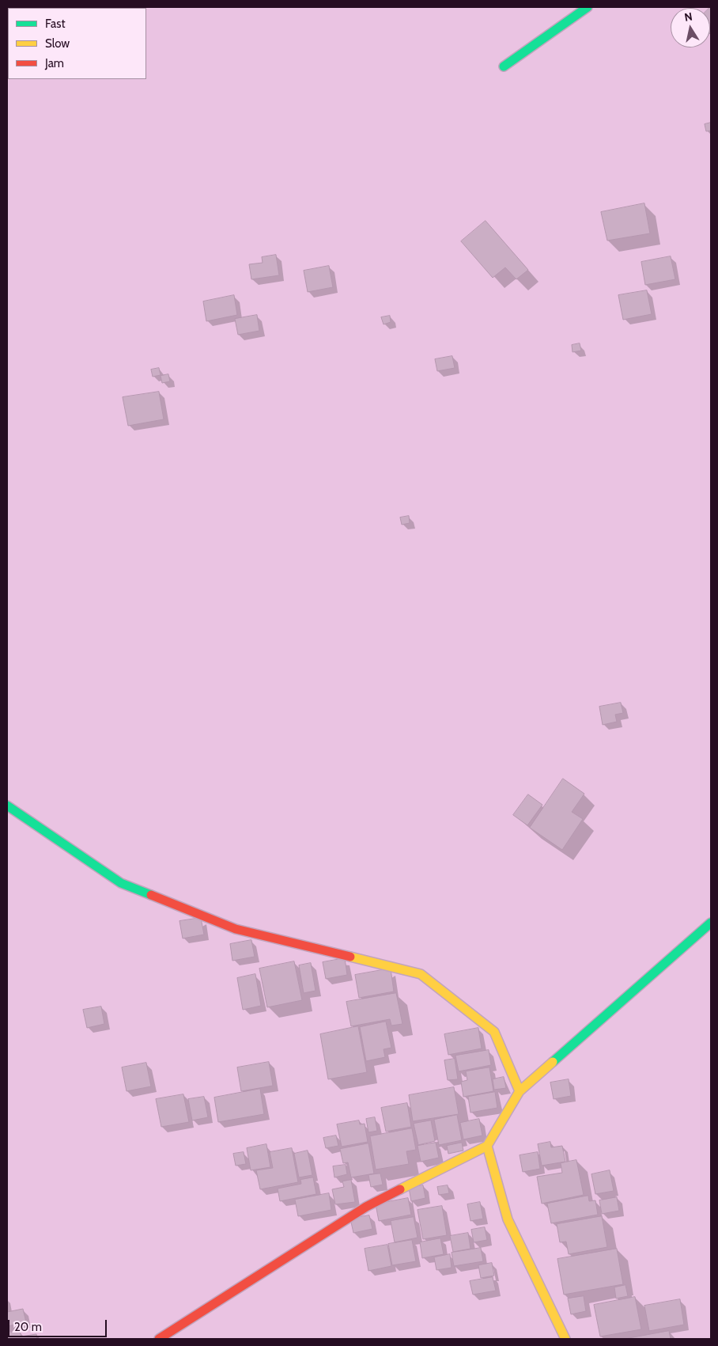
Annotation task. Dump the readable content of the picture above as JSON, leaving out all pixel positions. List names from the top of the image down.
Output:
{
  "legend": ["Fast", "Slow", "Jam"],
  "scale_bar": "20 m",
  "north": "top"
}
